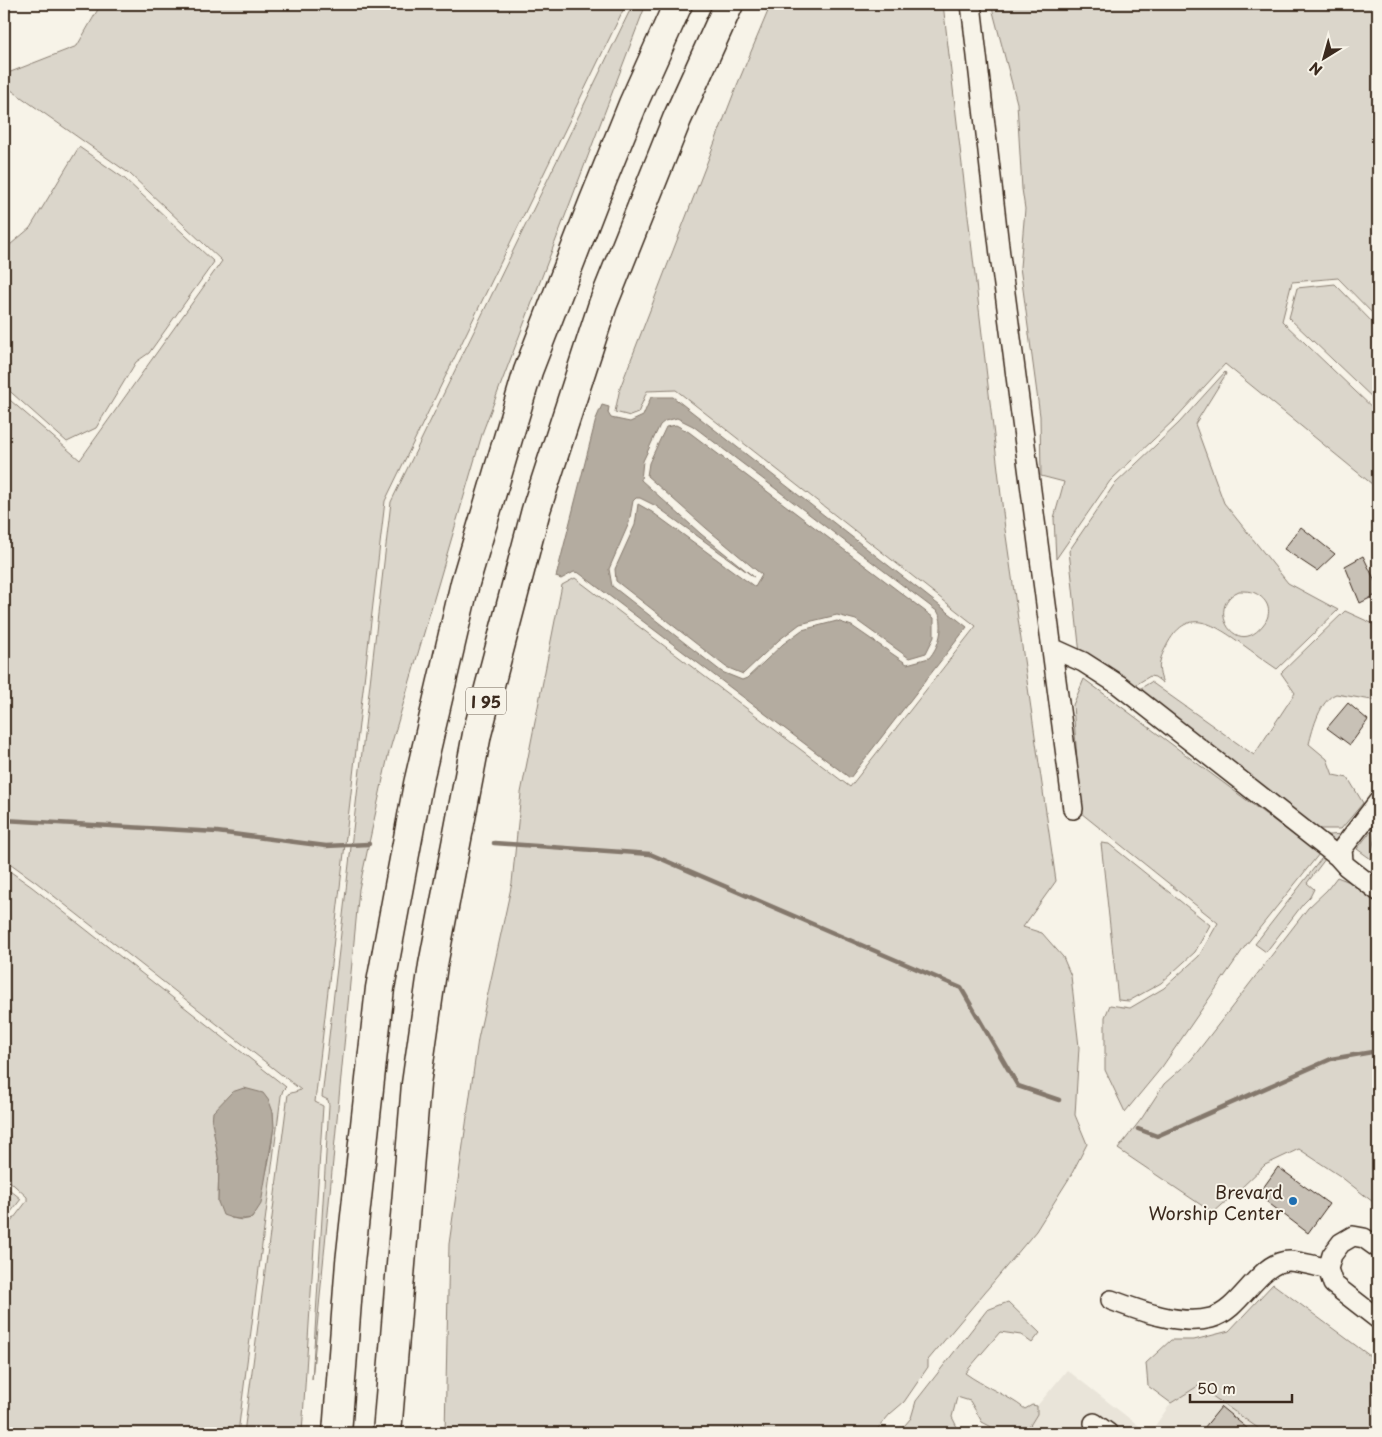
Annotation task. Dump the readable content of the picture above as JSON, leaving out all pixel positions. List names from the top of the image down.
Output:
{
  "streets": {
    "highway": ["I 95"]
  },
  "places": ["Brevard Worship Center"],
  "scale_bar": "50 m",
  "north": "bottom left"
}
